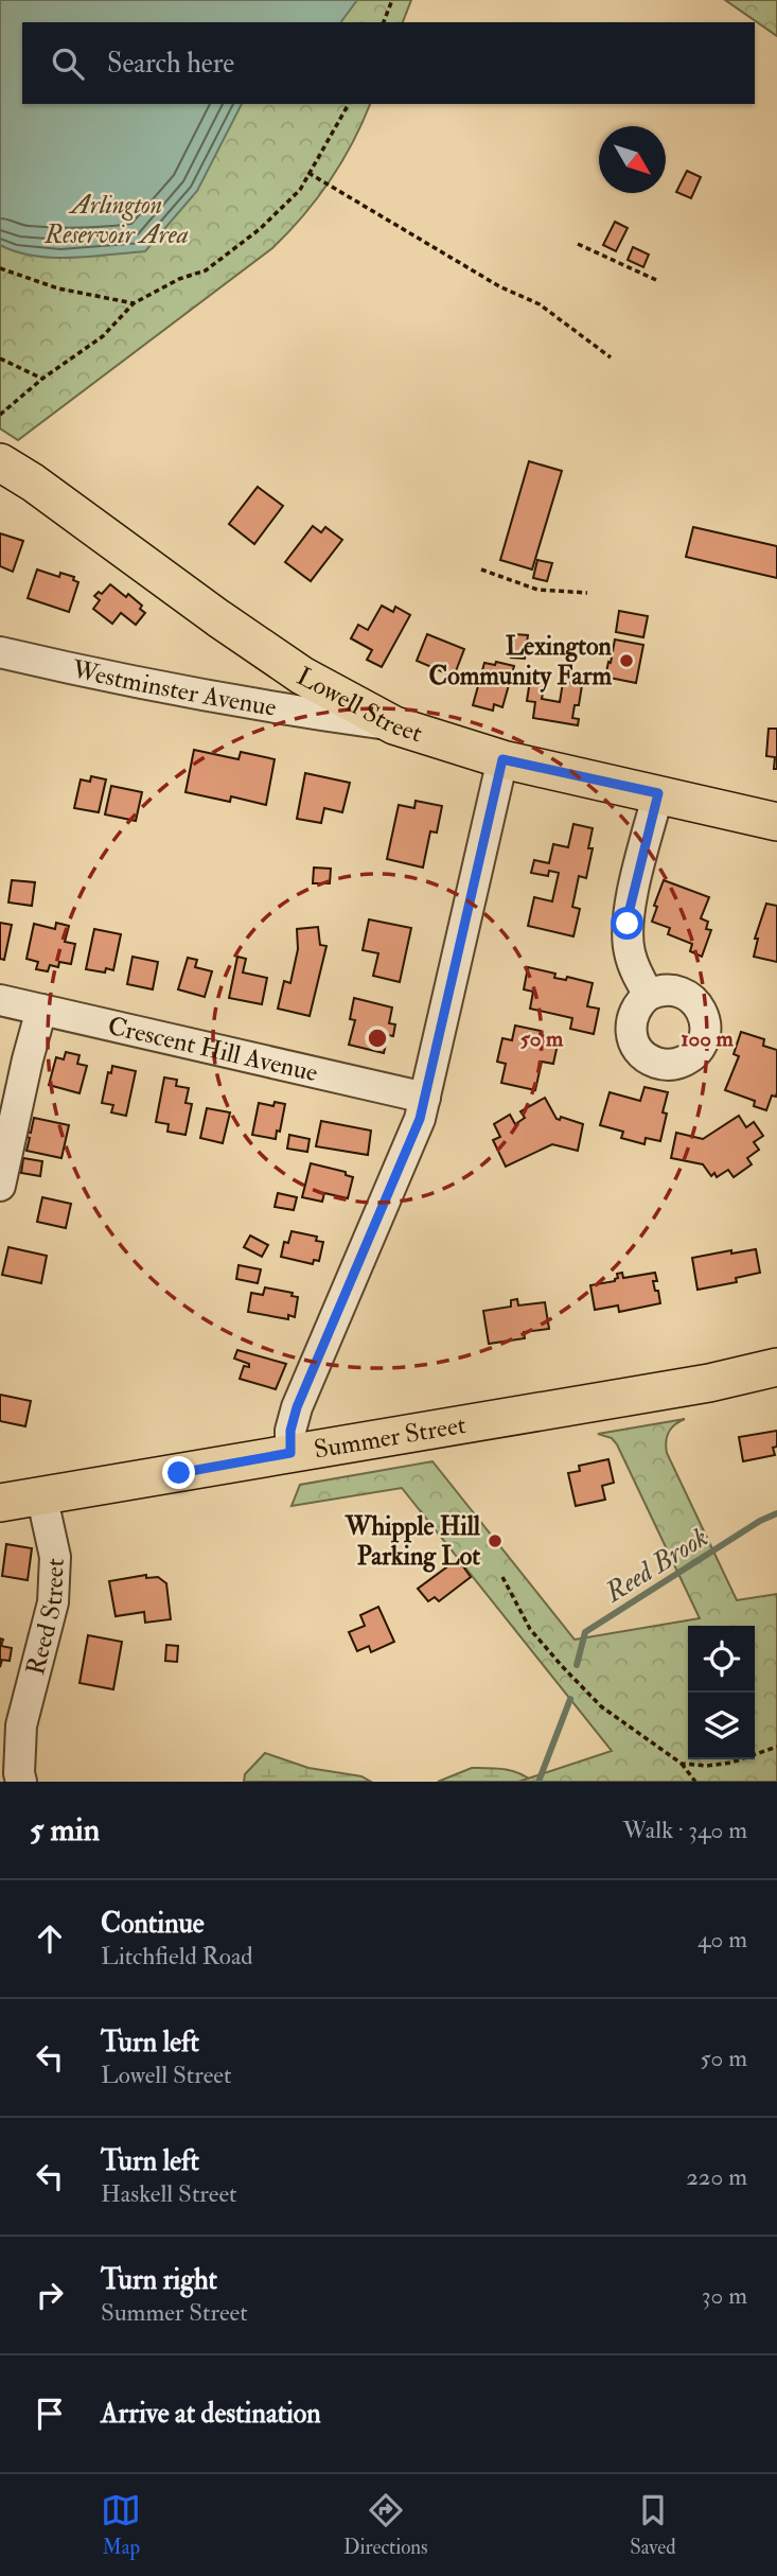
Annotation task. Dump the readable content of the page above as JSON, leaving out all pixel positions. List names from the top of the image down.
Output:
{
  "streets": {
    "main road": ["Lowell Street", "Summer Street"],
    "street": ["Westminster Avenue", "Crescent Hill Avenue", "Reed Street"]
  },
  "crossings": [
    ["Westminster Avenue", "Lowell Street"],
    ["Summer Street", "Reed Street"]
  ],
  "water": ["Reed Brook"],
  "parks": ["Arlington Reservoir Area"],
  "places": ["Lexington Community Farm", "Whipple Hill Parking Lot"],
  "north": "bottom right",
  "page": {
    "search": "Search here",
    "heading": ["5 min", "Walk · 340 m"],
    "list": [
      ["Continue", "Litchfield Road", "40 m"],
      ["Turn left", "Lowell Street", "50 m"],
      ["Turn left", "Haskell Street", "220 m"],
      ["Turn right", "Summer Street", "30 m"],
      "Arrive at destination"
    ],
    "nav": ["Map", "Directions", "Saved"]
  },
  "rings": ["50 m", "100 m"]
}
